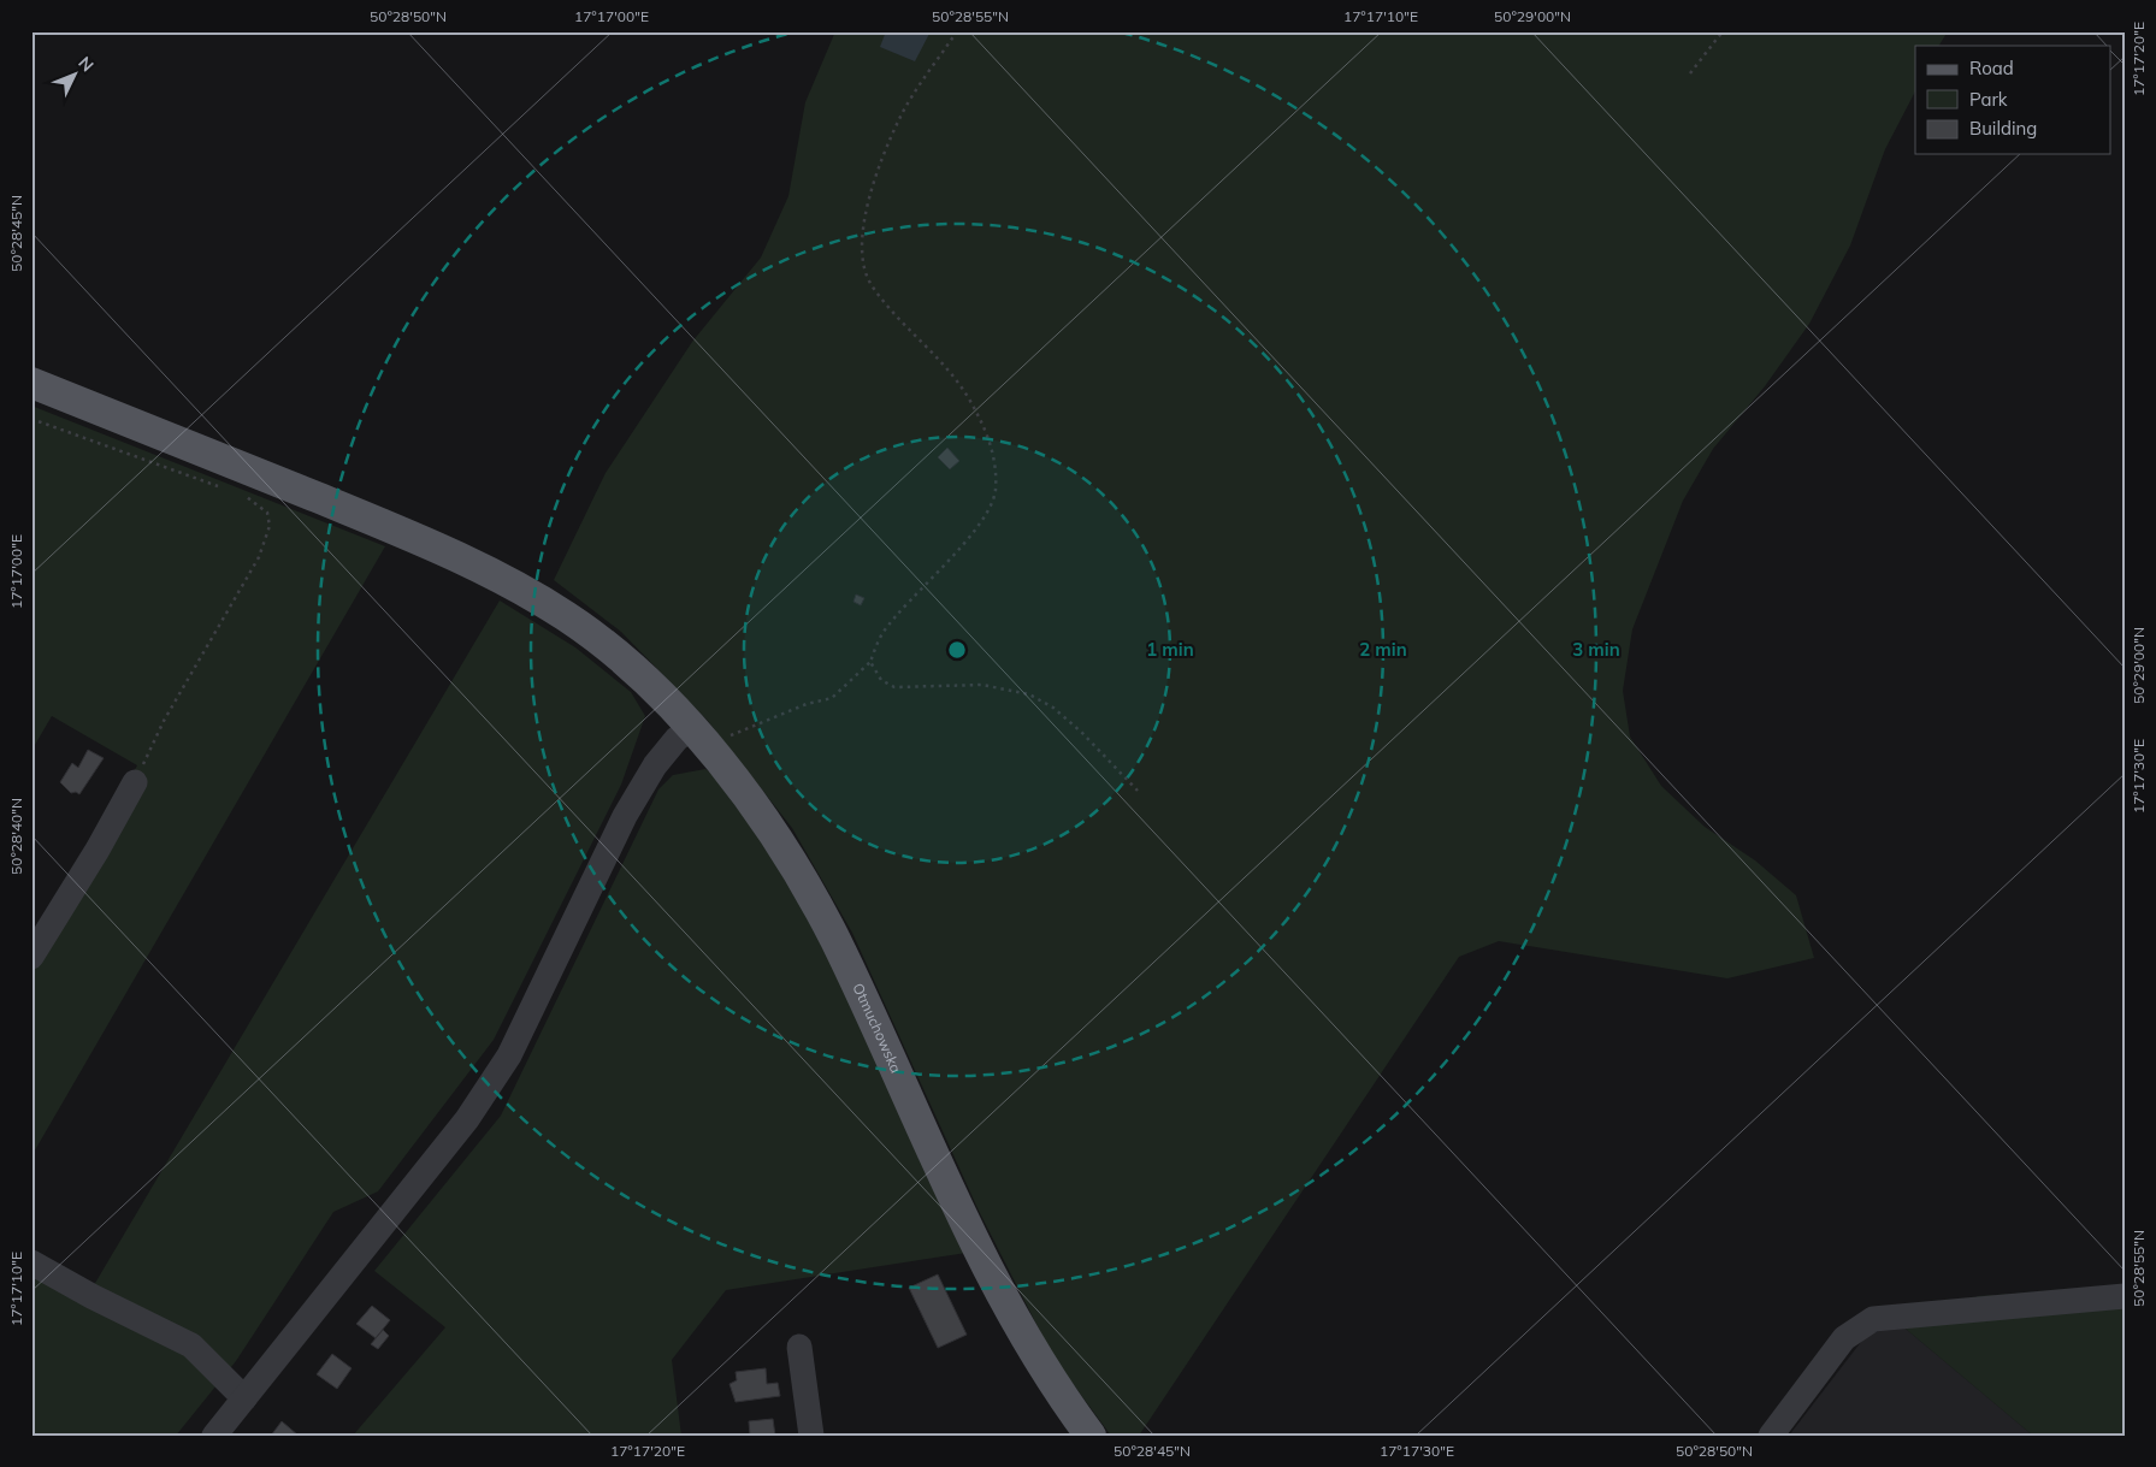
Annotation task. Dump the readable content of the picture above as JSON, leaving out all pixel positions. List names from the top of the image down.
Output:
{
  "streets": {
    "main road": ["Otmuchowska"]
  },
  "legend": ["Road", "Park", "Building"],
  "north": "top right",
  "coordinates": [
    "50°28'50\"N",
    "17°17'00\"E",
    "50°28'55\"N",
    "17°17'10\"E",
    "50°29'00\"N",
    "17°17'20\"E",
    "50°28'45\"N",
    "17°17'30\"E",
    "50°28'40\"N"
  ],
  "rings": ["1 min", "2 min", "3 min"]
}
